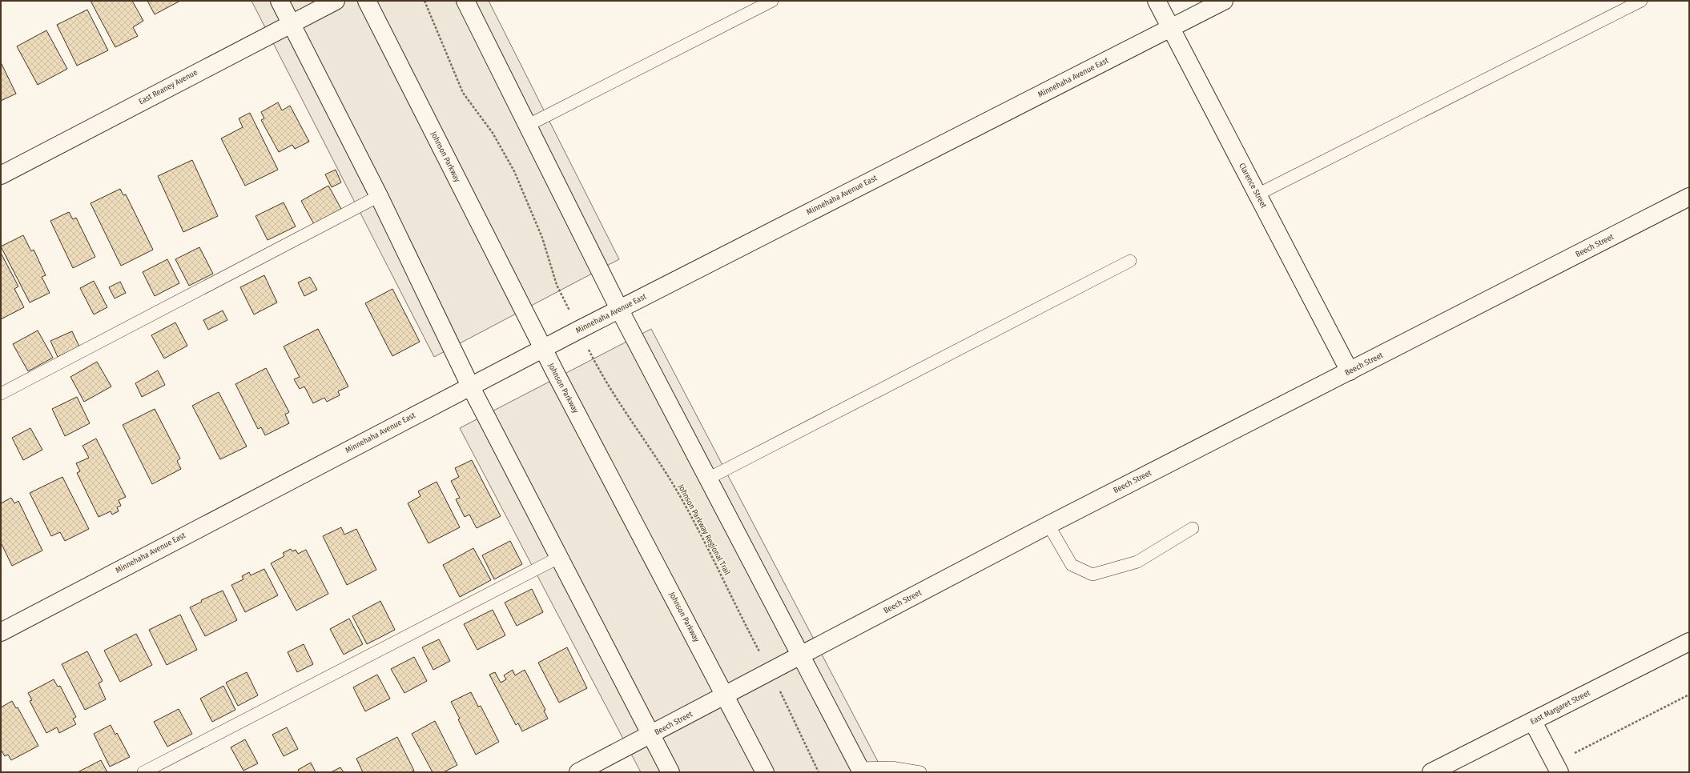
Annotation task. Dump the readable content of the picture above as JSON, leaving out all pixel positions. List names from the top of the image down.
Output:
{
  "streets": {
    "street": [
      "Minnehaha Avenue East",
      "East Reaney Avenue",
      "Johnson Parkway",
      "Clarence Street",
      "Beech Street",
      "East Margaret Street"
    ],
    "path": ["Johnson Parkway Regional Trail"]
  },
  "crossings": [
    ["Minnehaha Avenue East", "Johnson Parkway"],
    ["Minnehaha Avenue East", "Clarence Street"],
    ["Johnson Parkway", "Beech Street"],
    ["Clarence Street", "Beech Street"]
  ]
}
